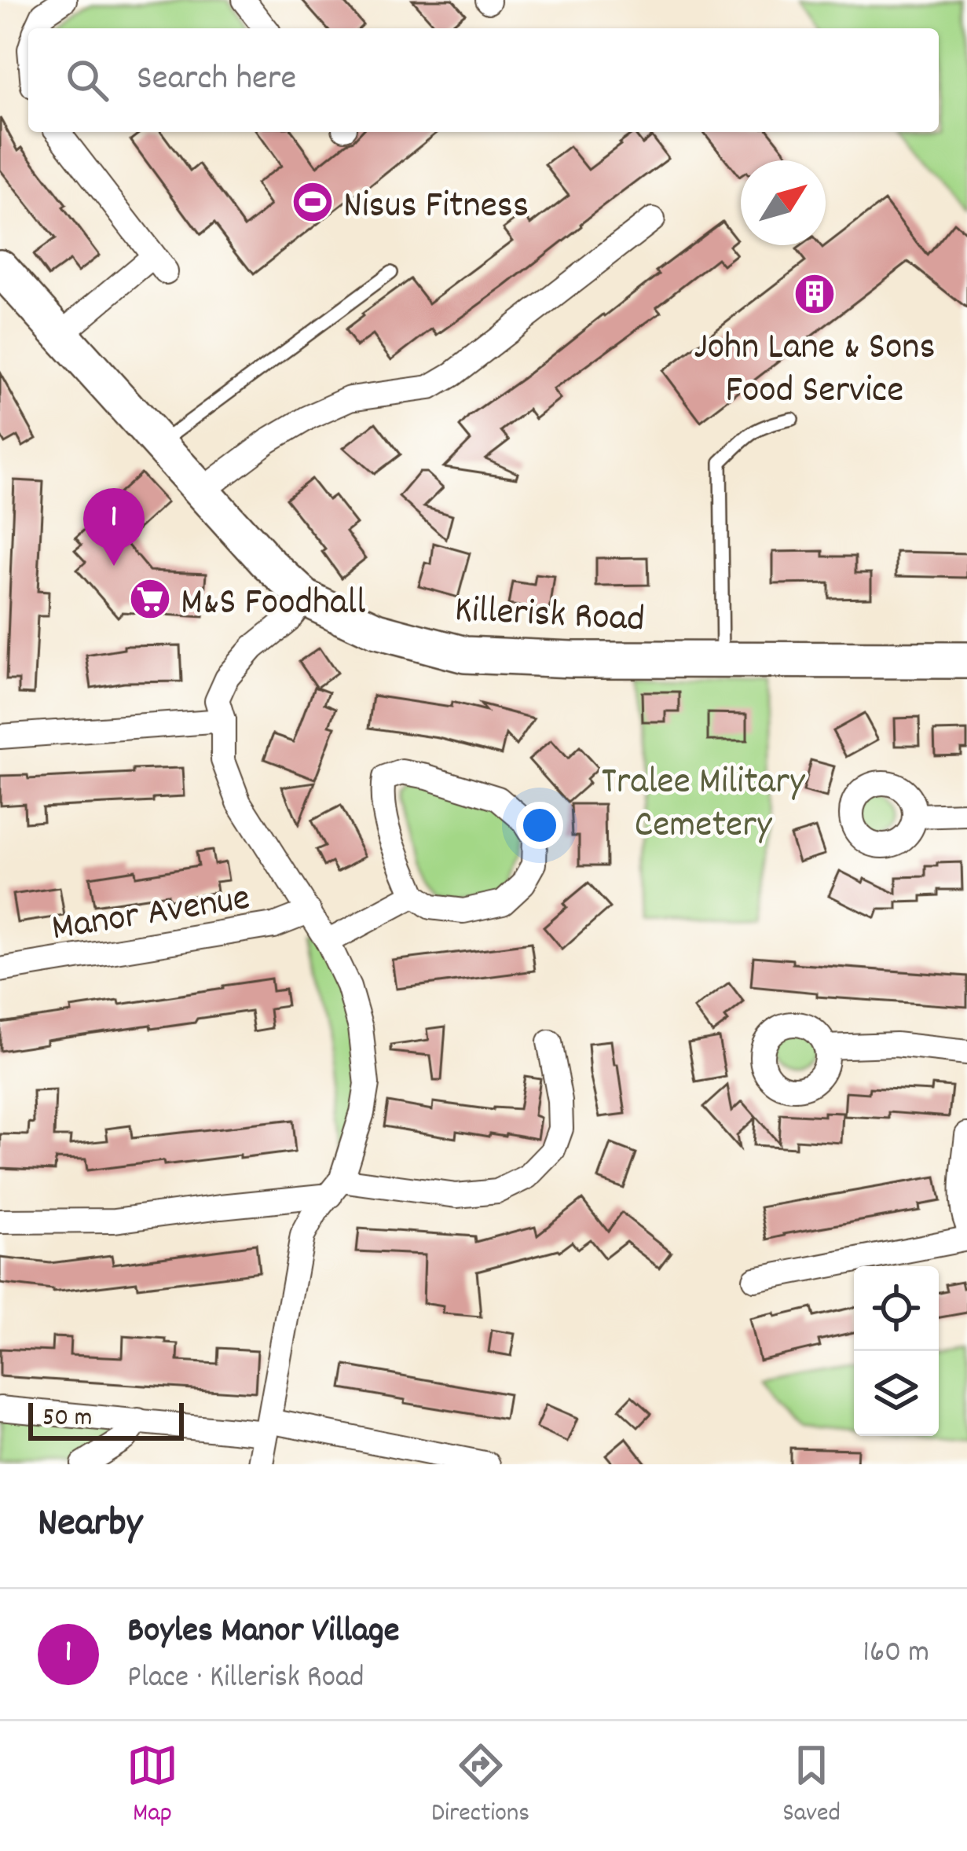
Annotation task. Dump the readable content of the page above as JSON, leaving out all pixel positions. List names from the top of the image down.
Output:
{
  "streets": {
    "main road": ["Killerisk Road"],
    "street": ["Manor Avenue"]
  },
  "parks": ["Tralee Military Cemetery"],
  "places": {
    "sports": ["Nisus Fitness"],
    "building": ["John Lane & Sons Food Service"],
    "supermarket": ["M&S Foodhall"]
  },
  "scale_bar": "50 m",
  "north": "top right",
  "page": {
    "search": "Search here",
    "pins": "1",
    "scale": "50 m",
    "heading": "Nearby",
    "list": [
      {
        "mark": "1",
        "name": "Boyles Manor Village",
        "note": "Place · Killerisk Road",
        "value": "160 m"
      }
    ],
    "nav": ["Map", "Directions", "Saved"]
  }
}
